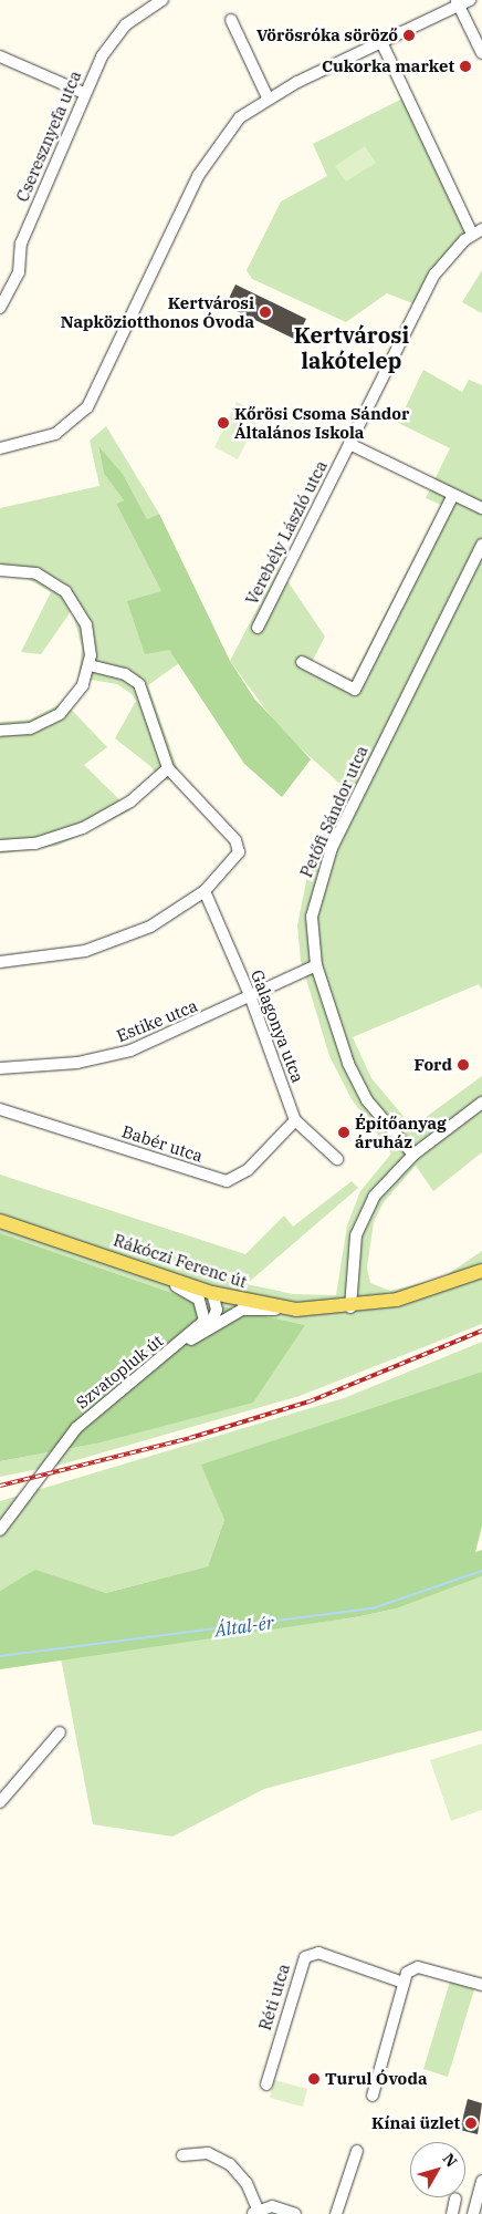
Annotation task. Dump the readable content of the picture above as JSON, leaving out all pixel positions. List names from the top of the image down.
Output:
{
  "streets": {
    "main road": ["Rákóczi Ferenc út"],
    "street": [
      "Cseresznyefa utca",
      "Verebély László utca",
      "Petőfi Sándor utca",
      "Estike utca",
      "Galagonya utca",
      "Babér utca",
      "Szvatopluk út",
      "Réti utca"
    ]
  },
  "crossings": [
    ["Petőfi Sándor utca", "Estike utca"],
    ["Estike utca", "Galagonya utca"],
    ["Galagonya utca", "Babér utca"],
    ["Rákóczi Ferenc út", "Szvatopluk út"]
  ],
  "districts": ["Kertvárosi lakótelep"],
  "water": ["Által-ér"],
  "places": [
    "Vörösróka söröző",
    "Cukorka market",
    "Kertvárosi Napköziotthonos Óvoda",
    "Kőrösi Csoma Sándor Általános Iskola",
    "Ford",
    "Építőanyag áruház",
    "Turul Óvoda",
    "Kínai üzlet"
  ],
  "north": "top right"
}
